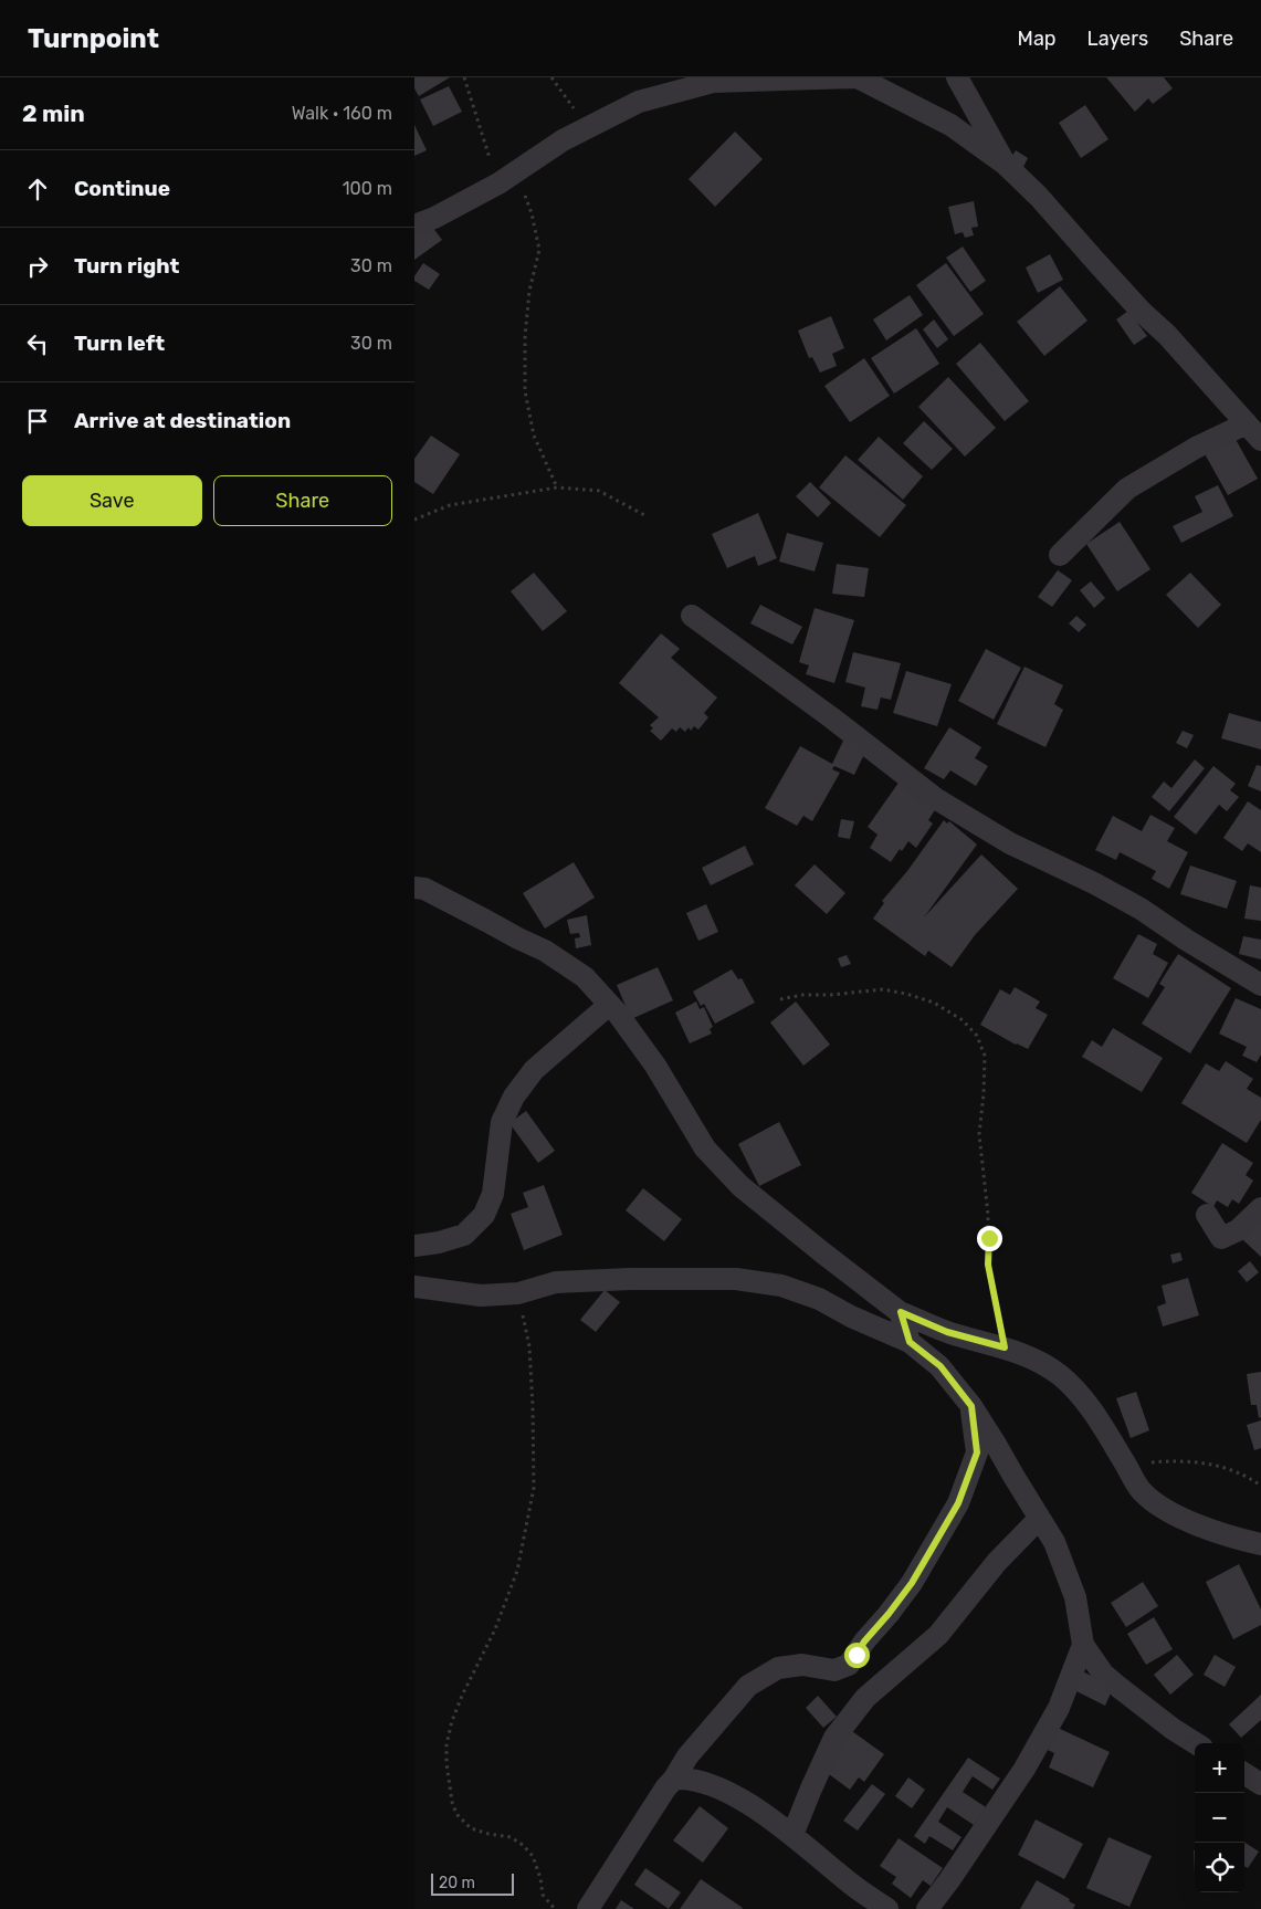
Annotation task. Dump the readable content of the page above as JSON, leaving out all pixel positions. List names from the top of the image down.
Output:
{
  "scale_bar": "20 m",
  "page": {
    "header": "Turnpoint",
    "nav": ["Map", "Layers", "Share"],
    "heading": ["2 min", "Walk · 160 m"],
    "list": [
      ["Continue", "100 m"],
      ["Turn right", "30 m"],
      ["Turn left", "30 m"],
      "Arrive at destination"
    ],
    "buttons": ["Save", "Share"],
    "map_buttons": ["+", "−"],
    "scale": "20 m"
  }
}
